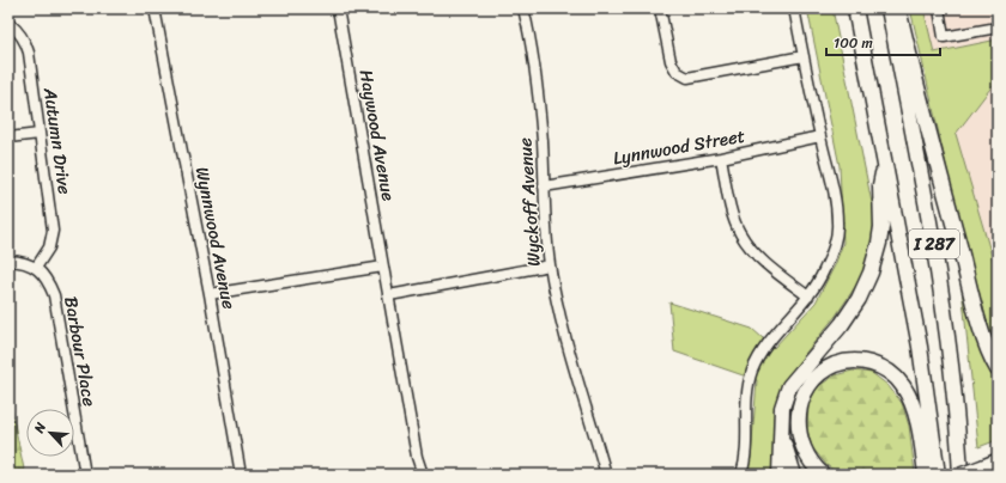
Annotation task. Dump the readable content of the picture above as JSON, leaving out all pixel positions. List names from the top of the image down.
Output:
{
  "streets": {
    "highway": ["I 287"],
    "street": [
      "Haywood Avenue",
      "Autumn Drive",
      "Lynnwood Street",
      "Wyckoff Avenue",
      "Wynnwood Avenue",
      "Barbour Place"
    ]
  },
  "crossings": [
    ["Autumn Drive", "Barbour Place"],
    ["Lynnwood Street", "Wyckoff Avenue"]
  ],
  "scale_bar": "100 m",
  "north": "top left"
}
